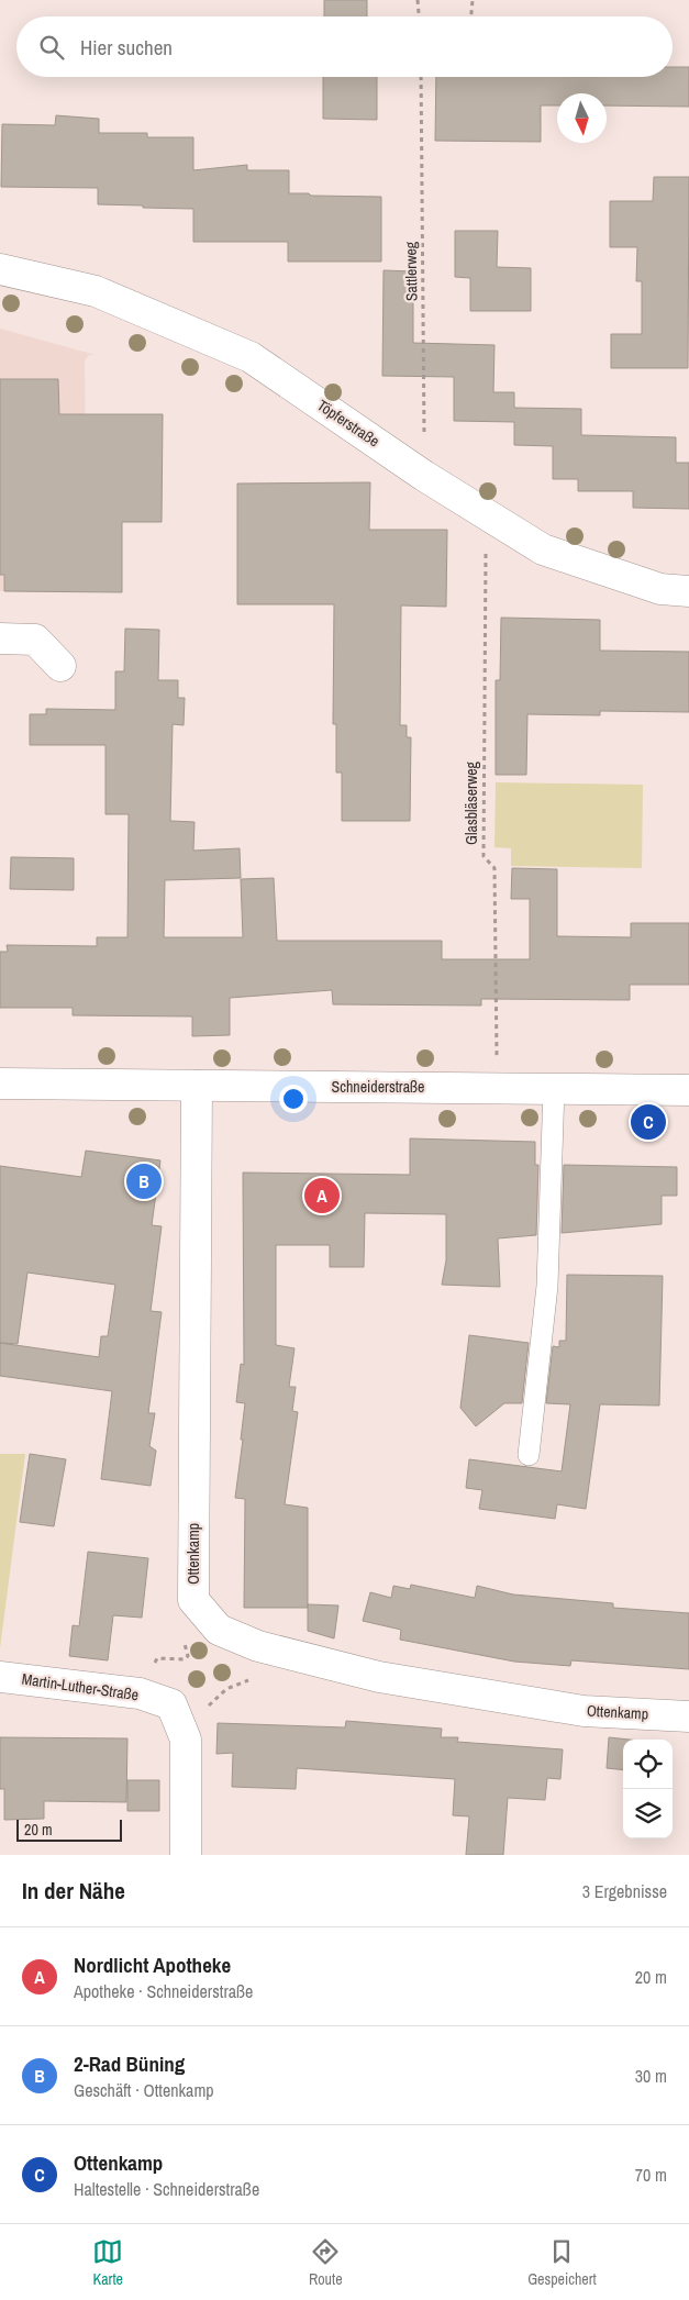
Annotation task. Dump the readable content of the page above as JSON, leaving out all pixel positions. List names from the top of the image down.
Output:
{
  "streets": {
    "street": [
      "Töpferstraße",
      "Schneiderstraße",
      "Ottenkamp",
      "Martin-Luther-Straße"
    ],
    "path": ["Sattlerweg", "Glasbläserweg"]
  },
  "crossings": [
    ["Sattlerweg", "Töpferstraße"],
    ["Töpferstraße", "Glasbläserweg"],
    ["Glasbläserweg", "Schneiderstraße"],
    ["Schneiderstraße", "Ottenkamp"]
  ],
  "scale_bar": "20 m",
  "north": "bottom",
  "page": {
    "search": "Hier suchen",
    "pins": ["C", "B", "A"],
    "scale": "20 m",
    "heading": ["In der Nähe", "3 Ergebnisse"],
    "list": [
      {
        "mark": "A",
        "name": "Nordlicht Apotheke",
        "note": "Apotheke · Schneiderstraße",
        "value": "20 m"
      },
      {
        "mark": "B",
        "name": "2-Rad Büning",
        "note": "Geschäft · Ottenkamp",
        "value": "30 m"
      },
      {
        "mark": "C",
        "name": "Ottenkamp",
        "note": "Haltestelle · Schneiderstraße",
        "value": "70 m"
      }
    ],
    "nav": ["Karte", "Route", "Gespeichert"]
  }
}
